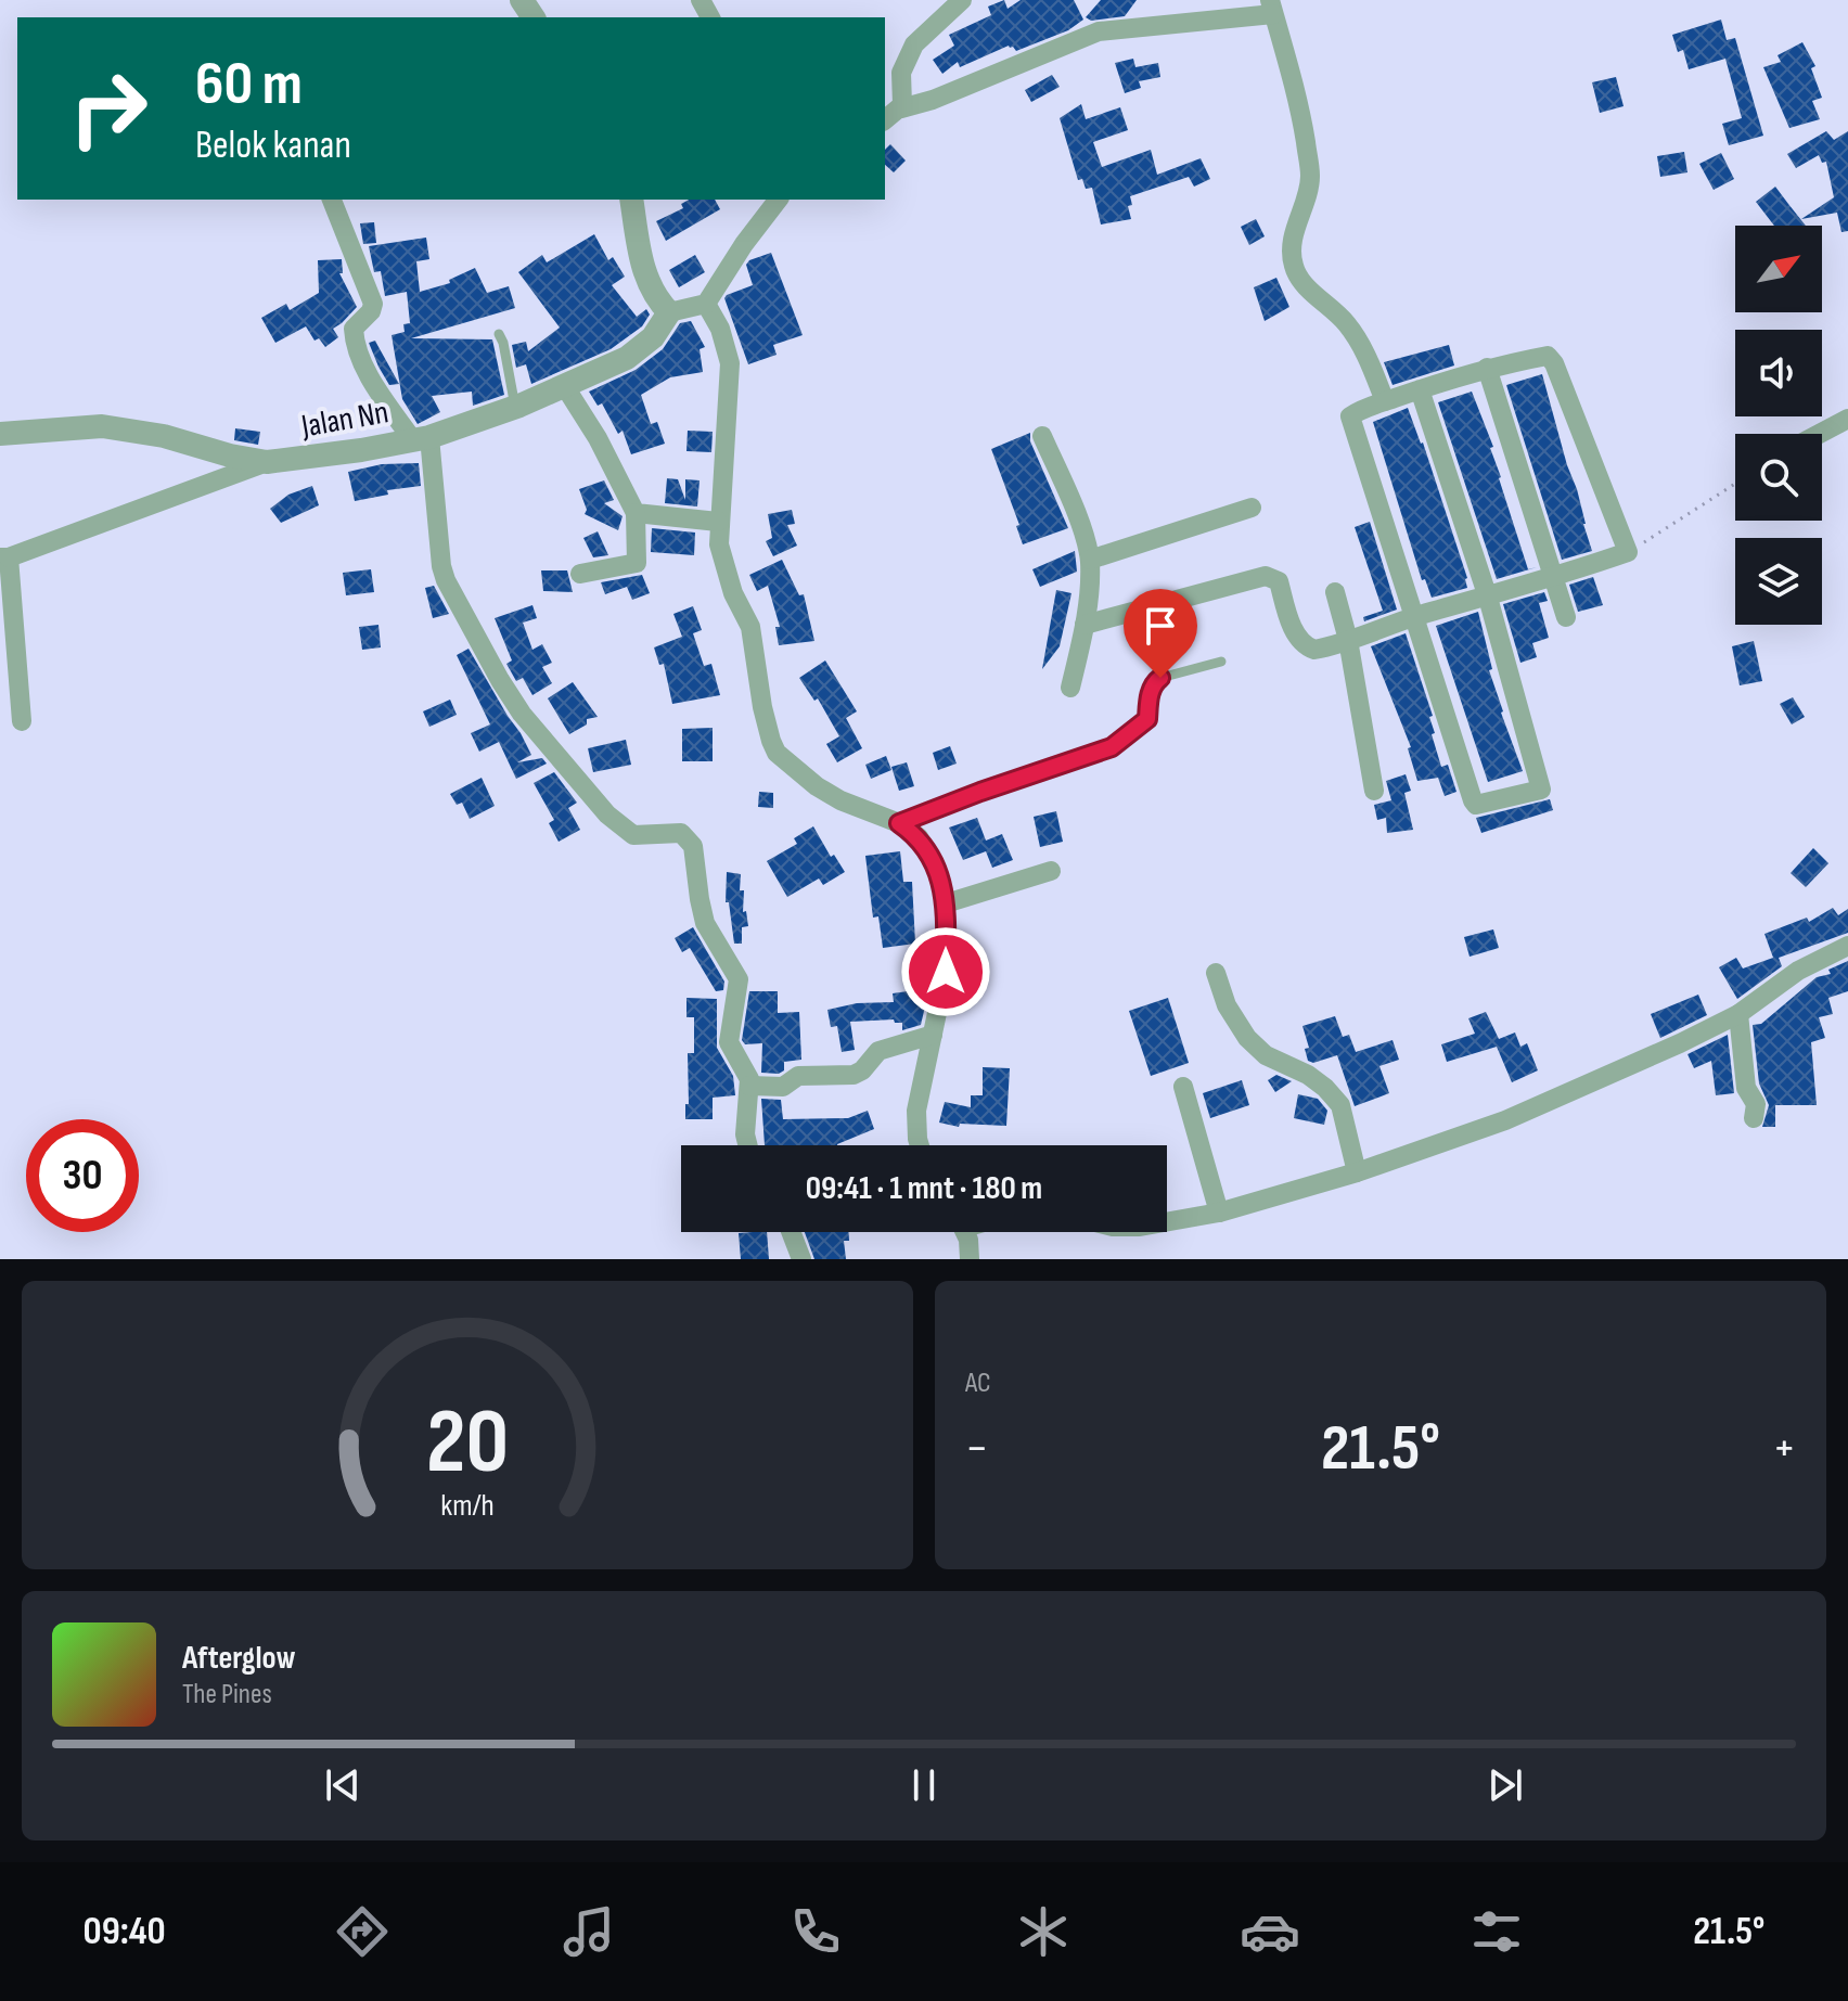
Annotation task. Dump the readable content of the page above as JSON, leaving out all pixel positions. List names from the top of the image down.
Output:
{
  "streets": {
    "street": ["Jalan Nn"]
  },
  "north": "top right",
  "page": {
    "turn": ["60 m", "Belok kanan"],
    "limit": "30",
    "trip": "09:41 · 1 mnt · 180 m",
    "tile": "AC",
    "heat": ["−", "21.5°", "+"],
    "song": ["Afterglow", "The Pines"],
    "tabs": ["09:40", "21.5°"],
    "gauge": ["20", "km/h"]
  }
}
